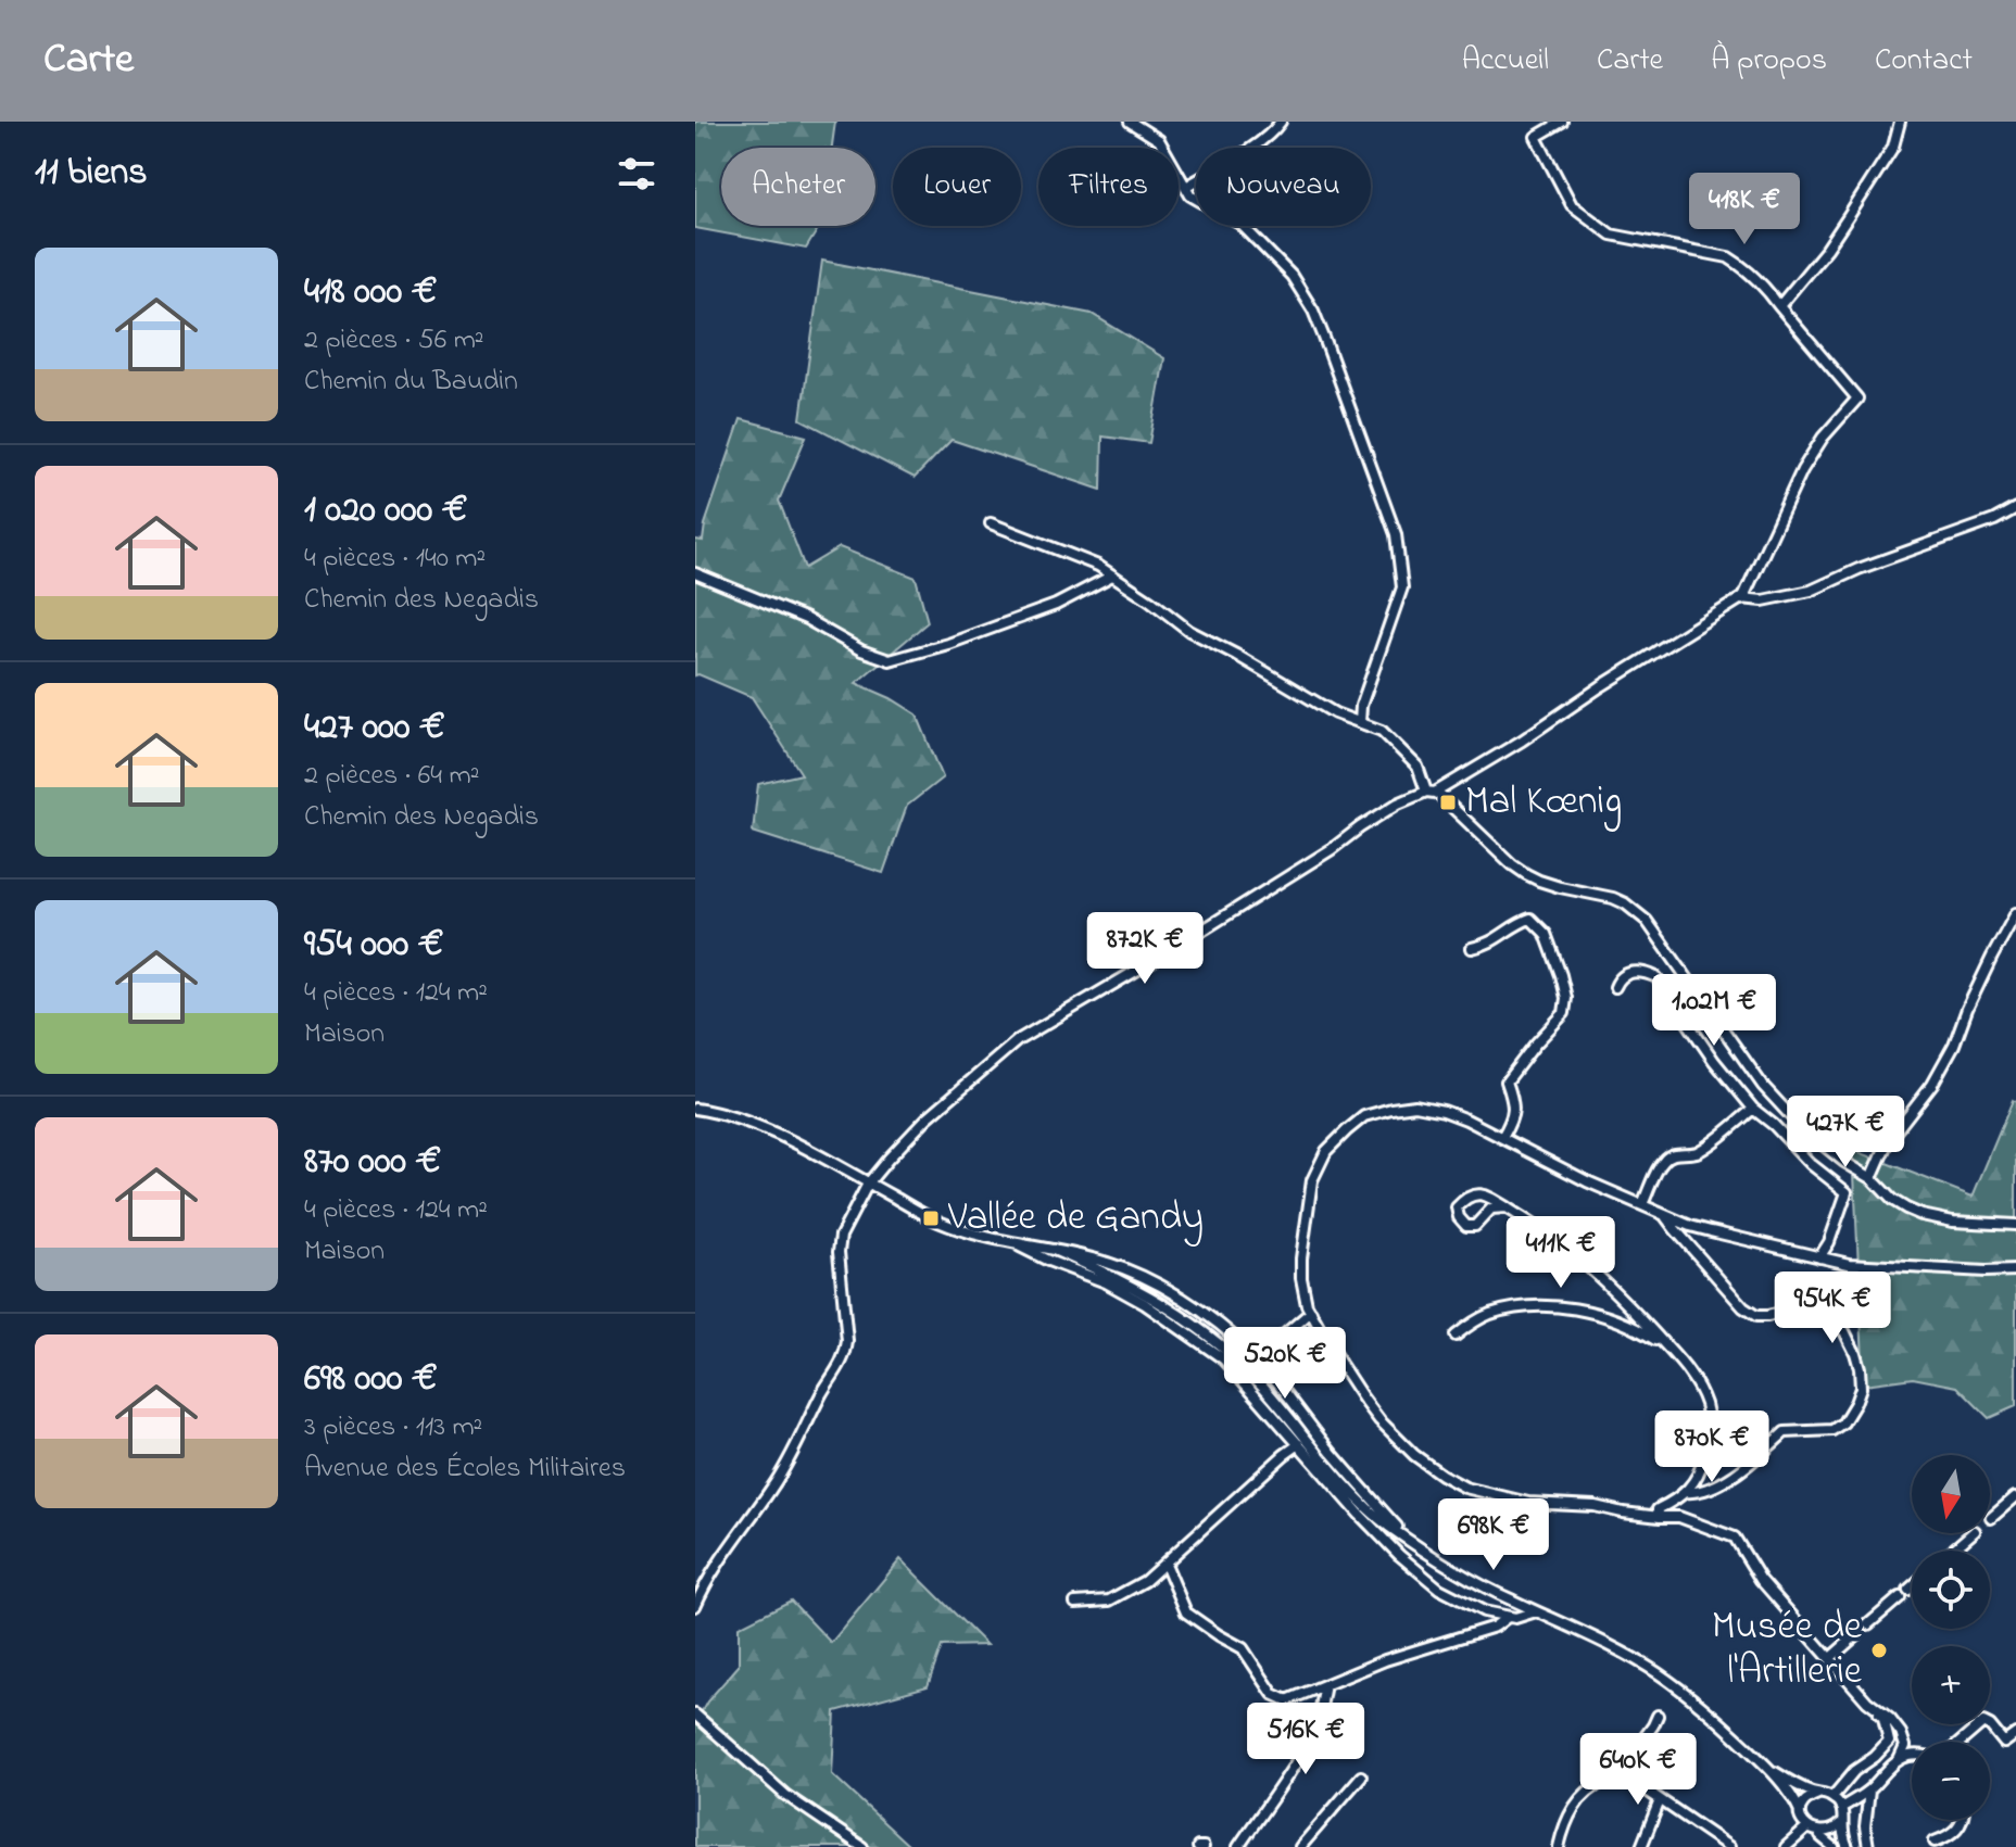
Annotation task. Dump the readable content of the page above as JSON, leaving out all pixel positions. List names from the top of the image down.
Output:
{
  "places": {
    "transit": ["Mal Kœnig", "Vallée de Gandy"],
    "other": ["Musée de l'Artillerie"]
  },
  "north": "bottom",
  "page": {
    "header": "Carte",
    "nav": [
      "Accueil",
      "Carte",
      "À propos",
      "Contact"
    ],
    "heading": "11 biens",
    "chip": [
      "Acheter",
      "Louer",
      "Filtres",
      "Nouveau"
    ],
    "price": [
      "418K €",
      "872K €",
      "1.02M €",
      "427K €",
      "411K €",
      "954K €",
      "520K €",
      "870K €",
      "698K €",
      "516K €",
      "640K €"
    ],
    "list": [
      {
        "name": "418 000 €",
        "note": "2 pièces · 56 m² · Chemin du Baudin"
      },
      {
        "name": "1 020 000 €",
        "note": "4 pièces · 140 m² · Chemin des Negadis"
      },
      {
        "name": "427 000 €",
        "note": "2 pièces · 64 m² · Chemin des Negadis"
      },
      {
        "name": "954 000 €",
        "note": "4 pièces · 124 m² · Maison"
      },
      {
        "name": "870 000 €",
        "note": "4 pièces · 124 m² · Maison"
      },
      {
        "name": "698 000 €",
        "note": "3 pièces · 113 m² · Avenue des Écoles Militaires"
      }
    ],
    "map_buttons": ["+", "−"]
  }
}
